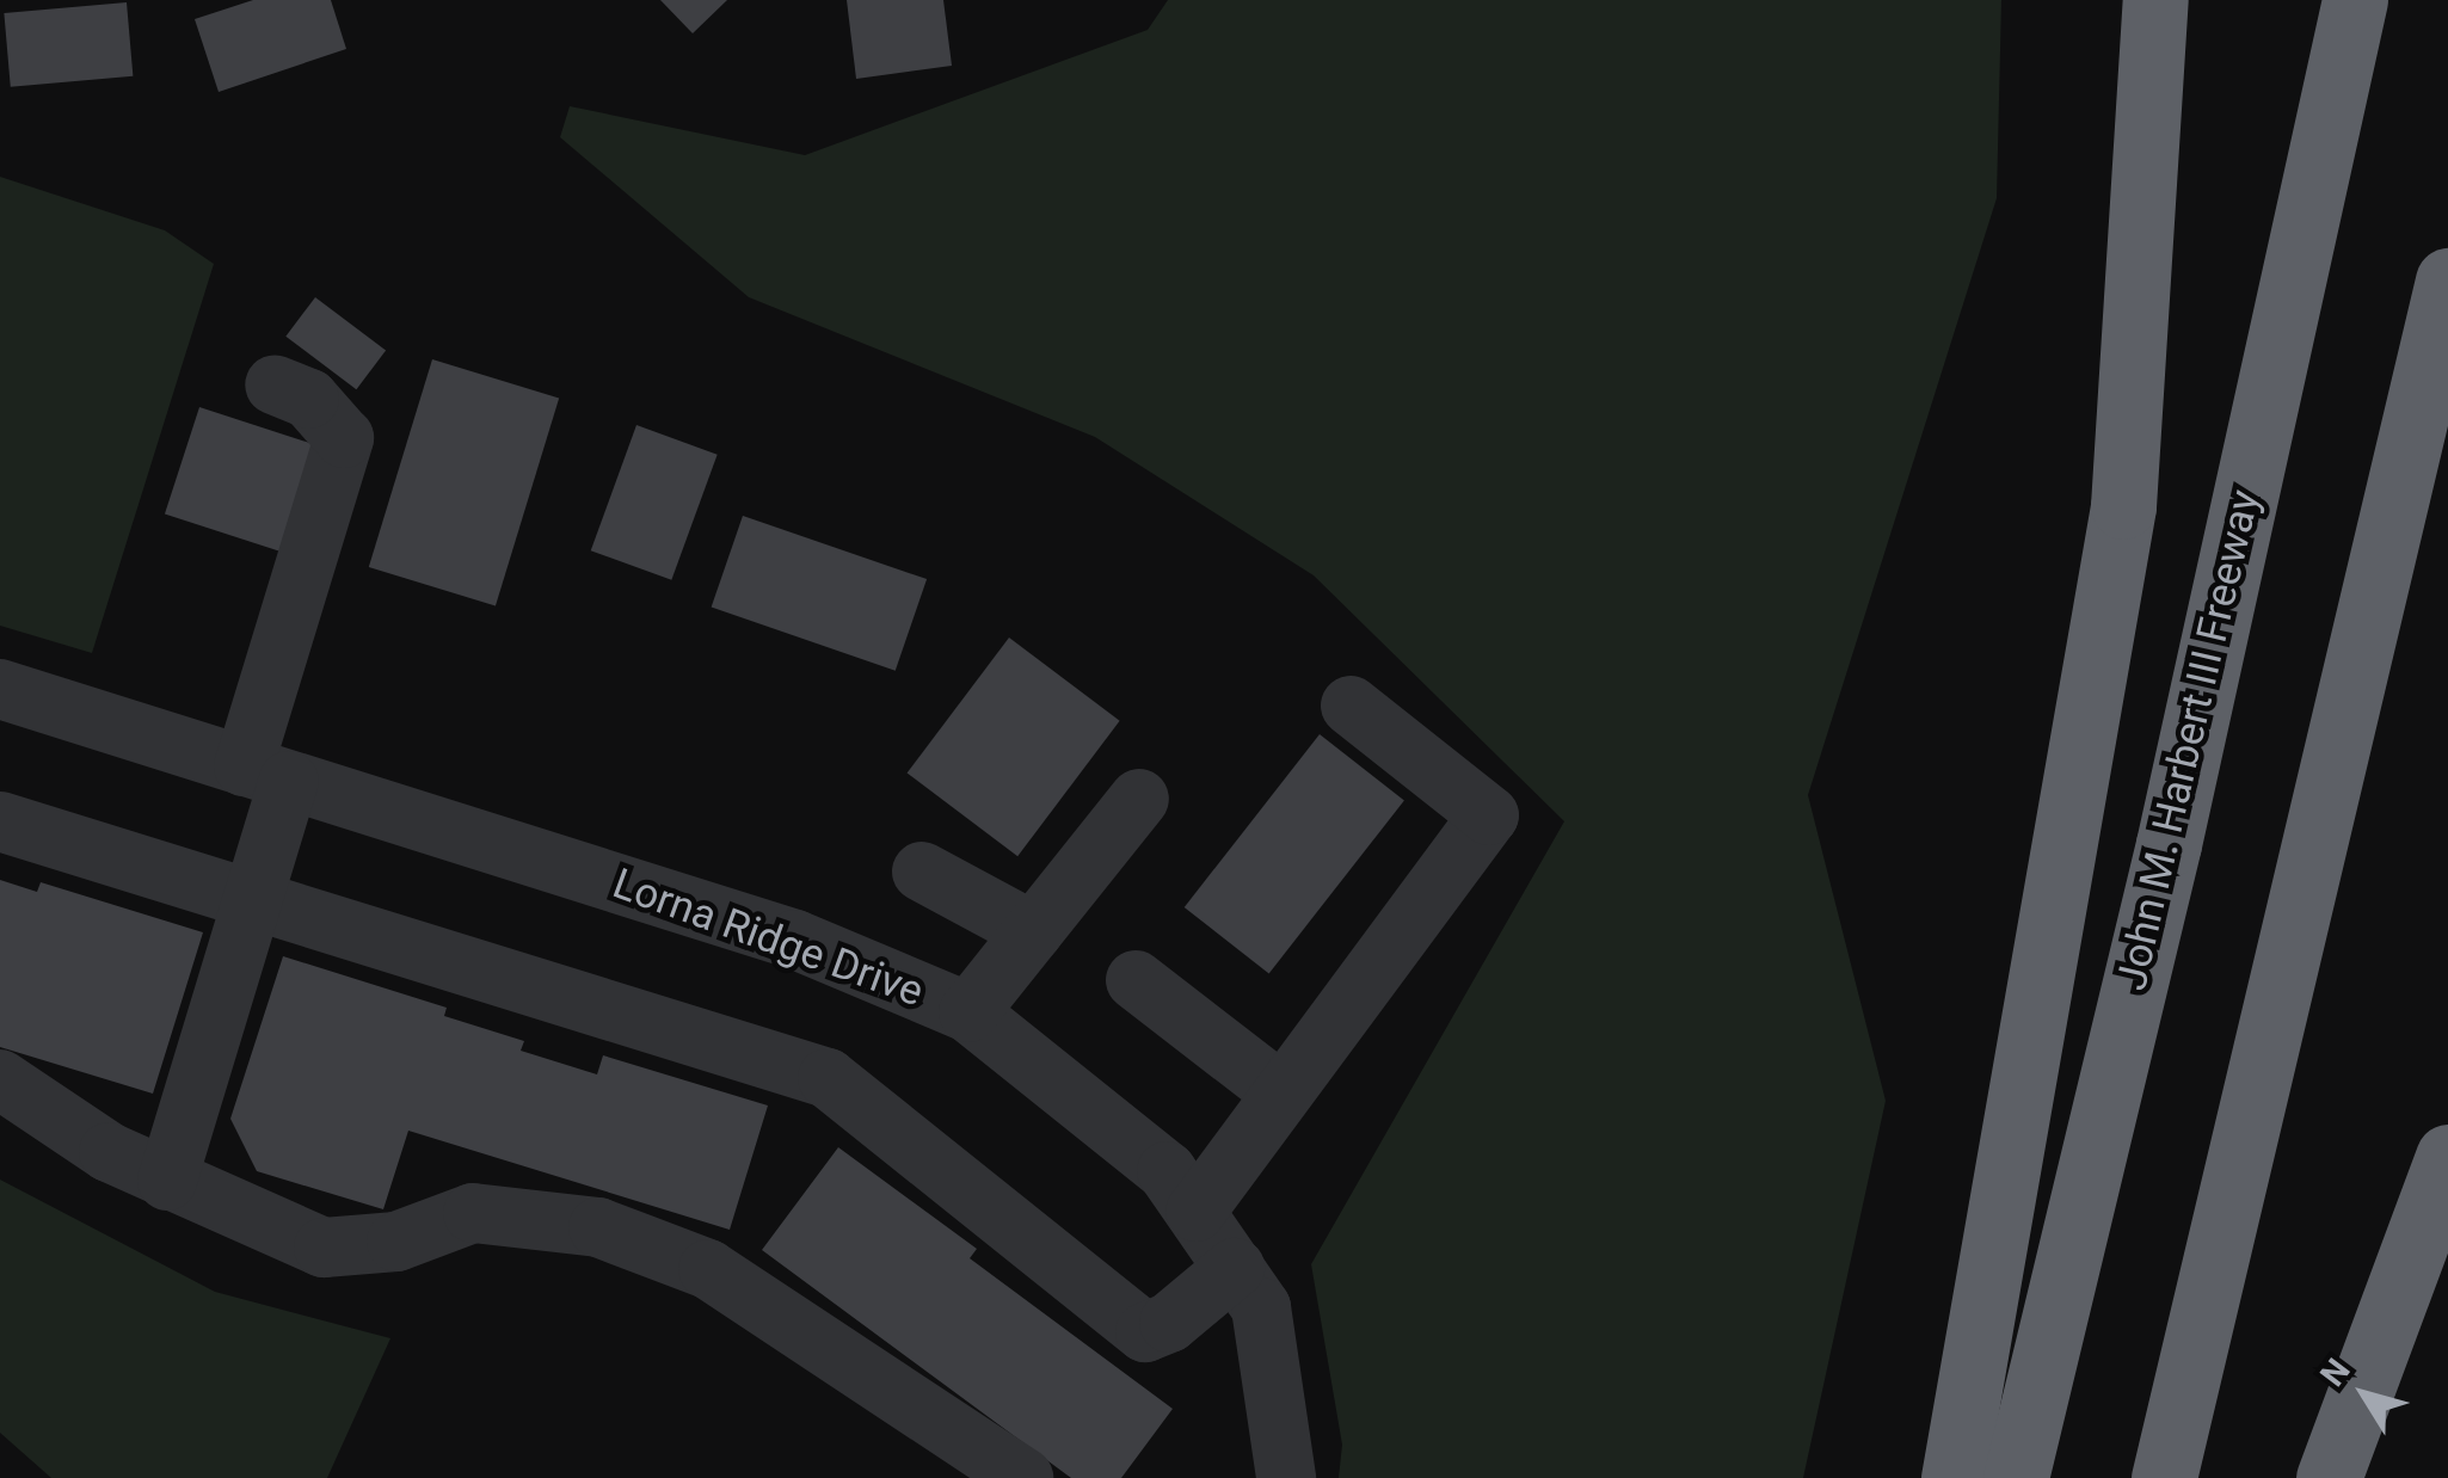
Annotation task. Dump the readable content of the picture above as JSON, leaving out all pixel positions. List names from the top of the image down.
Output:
{
  "streets": {
    "highway": ["John M. Harbert III Freeway"],
    "street": ["Lorna Ridge Drive"]
  },
  "north": "top left"
}
